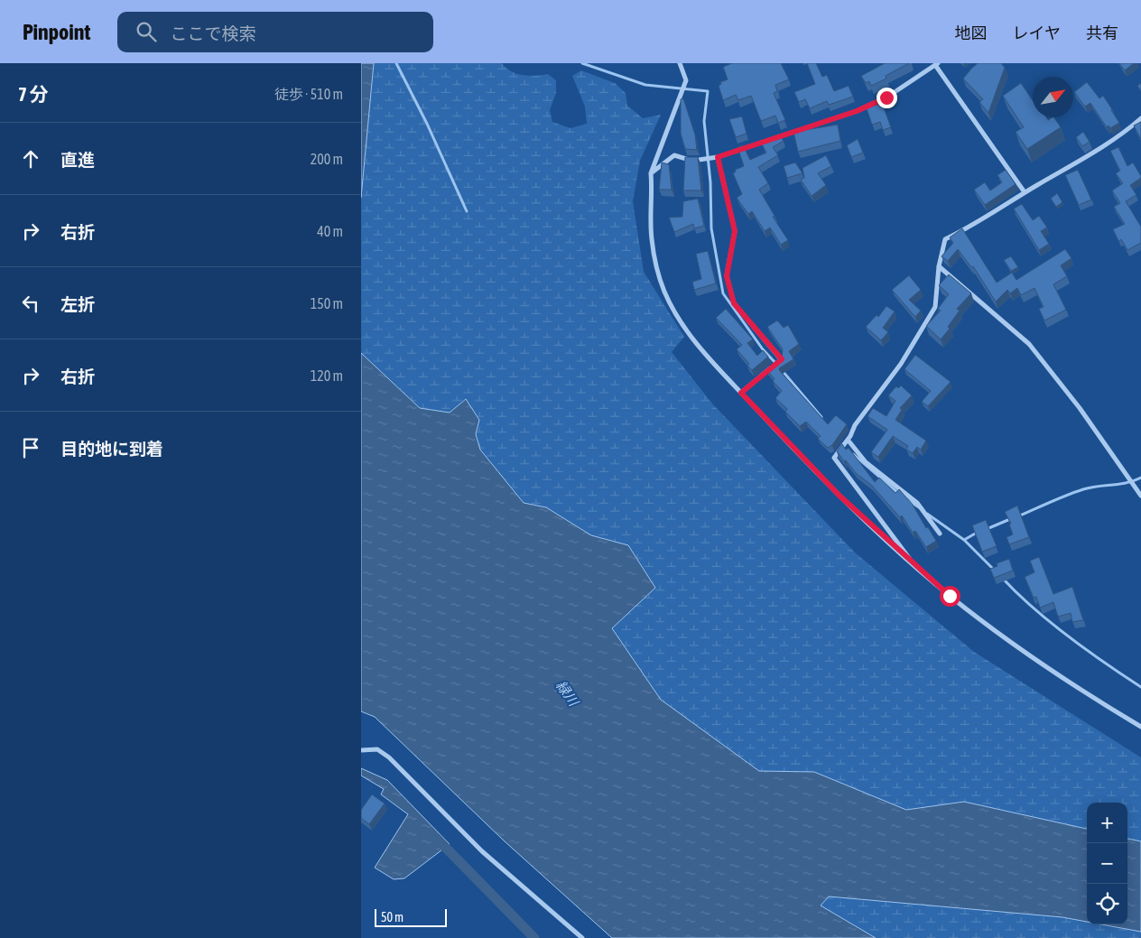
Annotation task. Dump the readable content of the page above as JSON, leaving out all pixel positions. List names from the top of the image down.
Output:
{
  "water": ["緑川"],
  "scale_bar": "50 m",
  "north": "top right",
  "page": {
    "header": "Pinpoint",
    "search": "ここで検索",
    "nav": ["地図", "レイヤ", "共有"],
    "heading": ["7 分", "徒歩 · 510 m"],
    "list": [
      ["直進", "200 m"],
      ["右折", "40 m"],
      ["左折", "150 m"],
      ["右折", "120 m"],
      "目的地に到着"
    ],
    "map_buttons": ["+", "−"],
    "scale": "50 m"
  }
}
